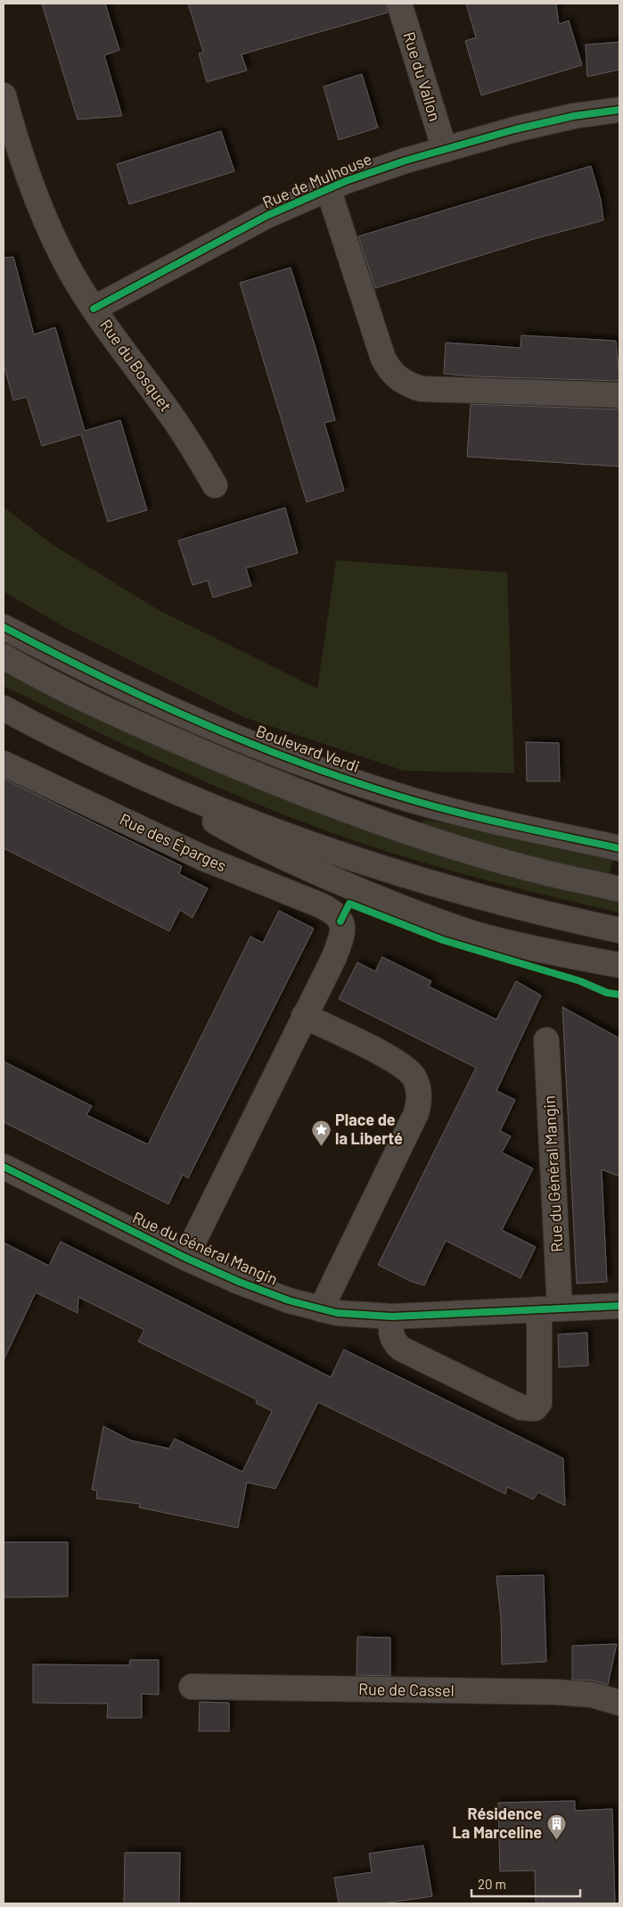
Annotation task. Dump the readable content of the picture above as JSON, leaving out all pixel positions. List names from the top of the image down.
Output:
{
  "streets": {
    "street": [
      "Rue du Vallon",
      "Rue de Mulhouse",
      "Rue du Bosquet",
      "Boulevard Verdi",
      "Rue des Éparges",
      "Rue du Général Mangin",
      "Rue de Cassel"
    ]
  },
  "crossings": [
    ["Rue du Vallon", "Rue de Mulhouse"],
    ["Rue de Mulhouse", "Rue du Bosquet"]
  ],
  "places": {
    "place": ["Place de la Liberté"],
    "building": ["Résidence La Marceline"]
  },
  "scale_bar": "20 m"
}
